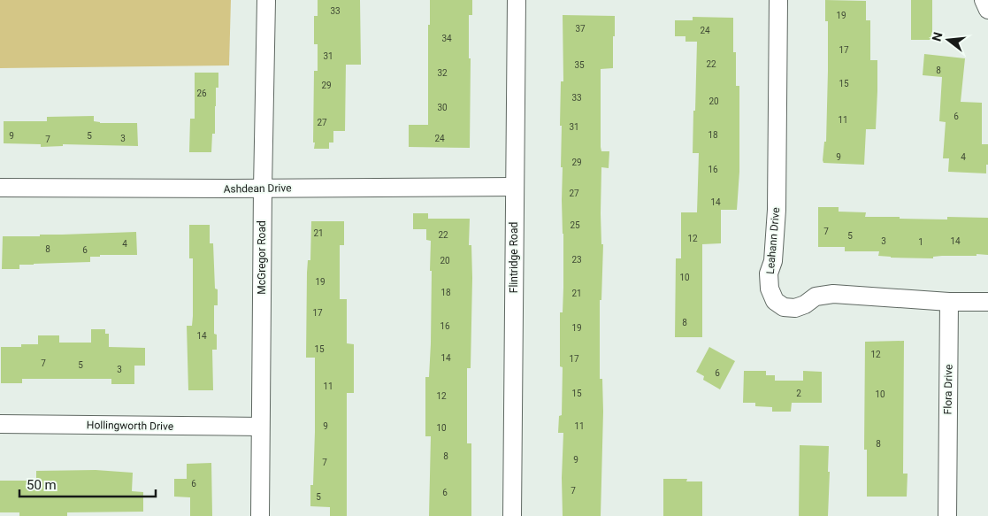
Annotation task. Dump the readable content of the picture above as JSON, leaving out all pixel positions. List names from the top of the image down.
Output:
{
  "streets": {
    "street": [
      "Ashdean Drive",
      "Leahann Drive",
      "McGregor Road",
      "Flintridge Road",
      "Flora Drive",
      "Hollingworth Drive"
    ]
  },
  "crossings": [
    ["Ashdean Drive", "McGregor Road"],
    ["Ashdean Drive", "Flintridge Road"],
    ["Leahann Drive", "Flora Drive"],
    ["McGregor Road", "Hollingworth Drive"]
  ],
  "house_numbers": [
    "33",
    "19",
    "37",
    "24",
    "34",
    "17",
    "31",
    "22",
    "35",
    "8",
    "32",
    "15",
    "29",
    "26",
    "33",
    "20",
    "30",
    "6",
    "11",
    "27",
    "31",
    "18",
    "9",
    "5",
    "3",
    "24",
    "7",
    "9",
    "4",
    "29",
    "16",
    "27",
    "14",
    "25",
    "7",
    "21",
    "22",
    "5",
    "12",
    "3",
    "14",
    "1",
    "4",
    "8",
    "6",
    "23",
    "20",
    "10",
    "19",
    "18",
    "21",
    "17",
    "8",
    "16",
    "19",
    "14",
    "15",
    "12",
    "14",
    "17",
    "7",
    "5",
    "3",
    "6",
    "11",
    "15",
    "2",
    "10",
    "12",
    "9",
    "11",
    "10",
    "8",
    "8",
    "9",
    "7",
    "6",
    "7",
    "6",
    "5"
  ],
  "scale_bar": "50 m",
  "north": "left"
}
